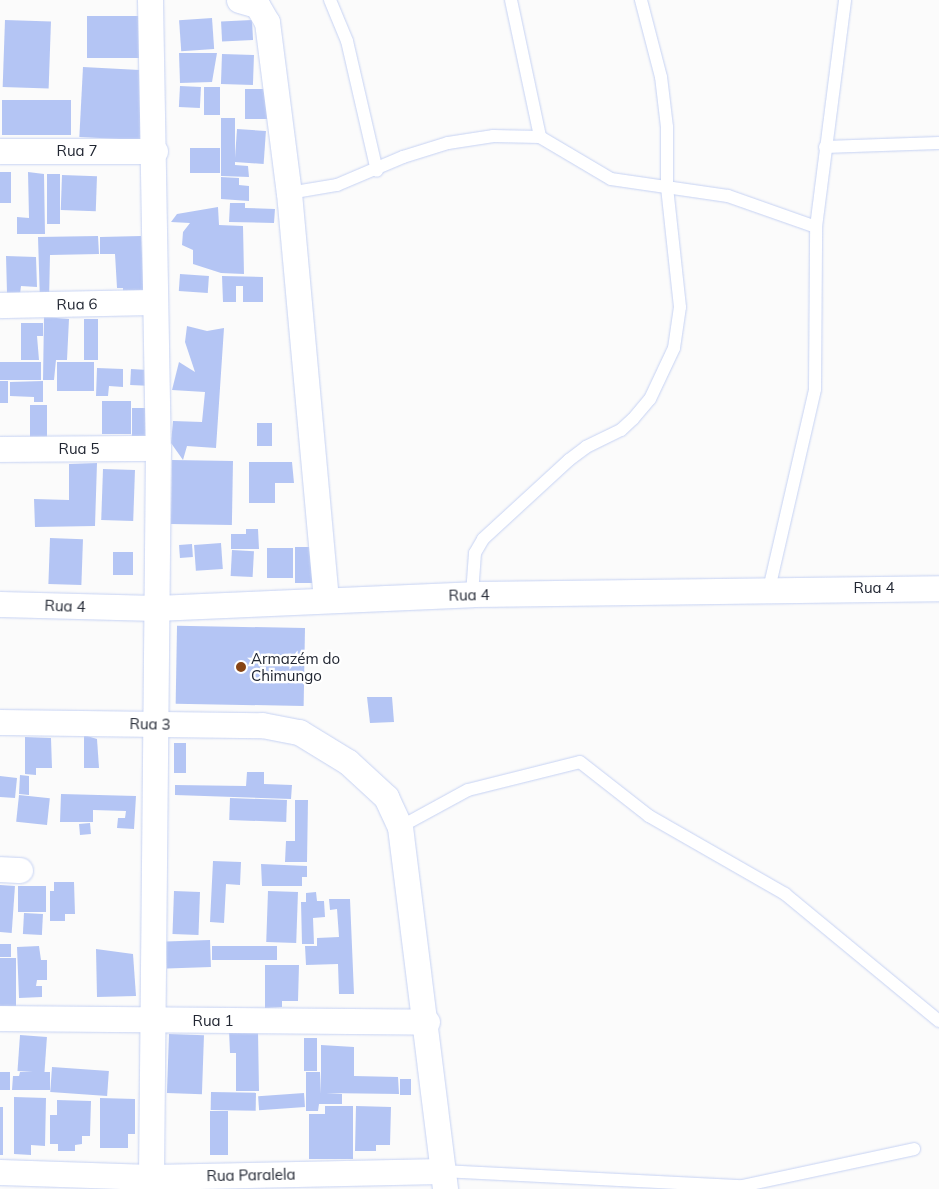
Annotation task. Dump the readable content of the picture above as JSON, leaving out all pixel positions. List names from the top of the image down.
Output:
{
  "streets": {
    "street": [
      "Rua 7",
      "Rua 6",
      "Rua 5",
      "Rua 4",
      "Rua 3",
      "Rua 1",
      "Rua Paralela"
    ]
  },
  "places": ["Armazém do Chimungo"]
}
